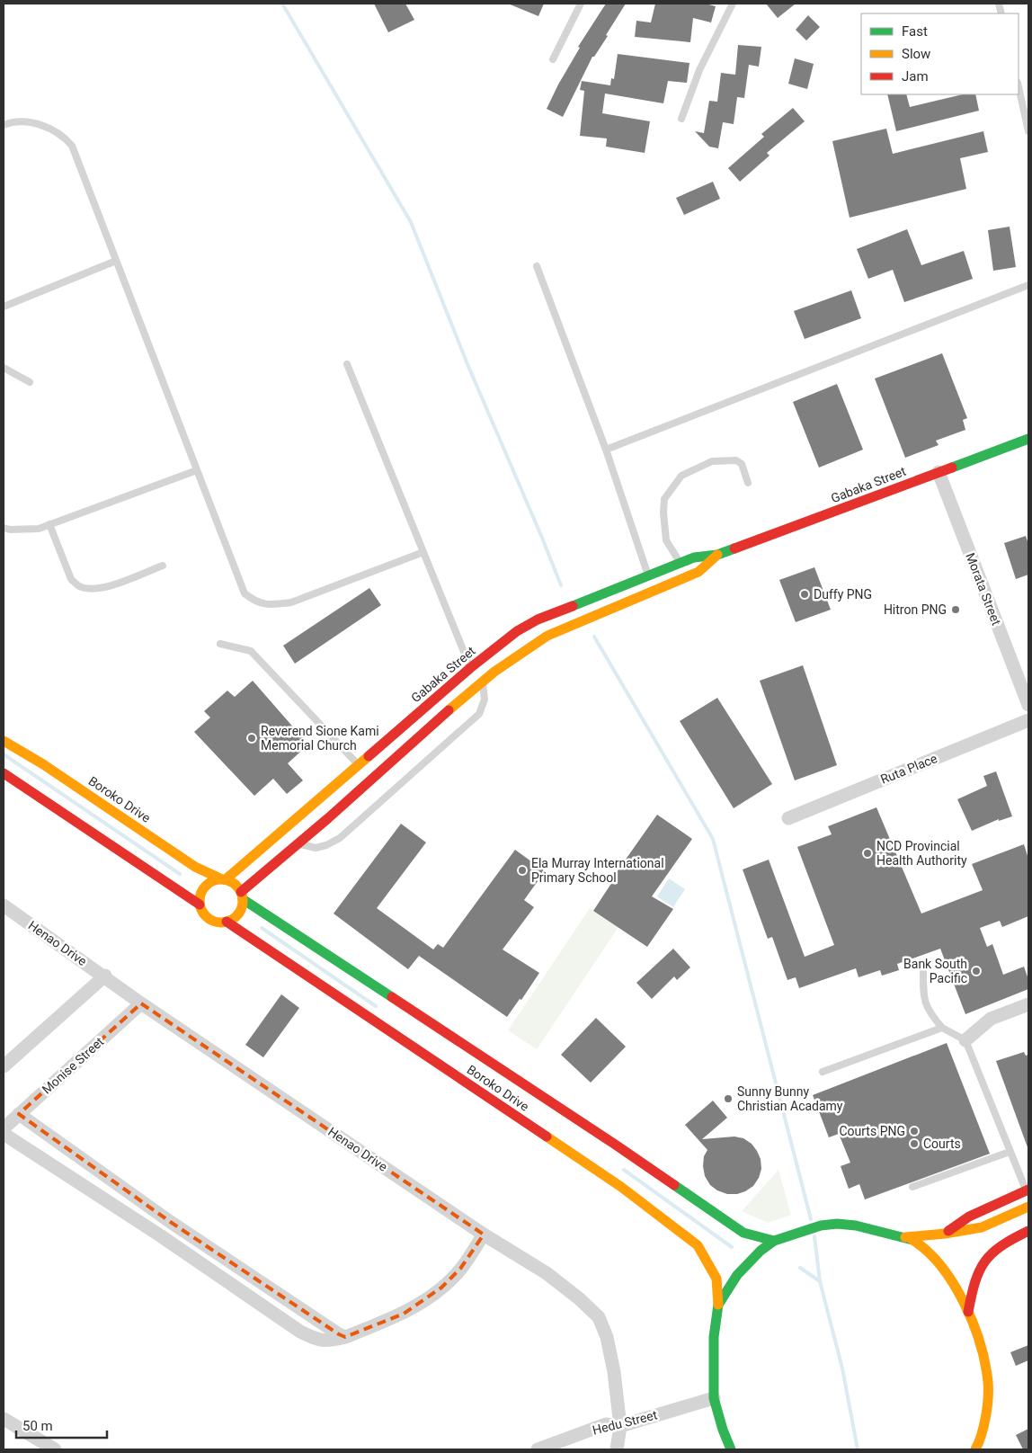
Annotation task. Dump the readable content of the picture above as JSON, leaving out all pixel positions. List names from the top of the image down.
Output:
{
  "streets": {
    "main road": ["Gabaka Street", "Boroko Drive"],
    "street": [
      "Morata Street",
      "Ruta Place",
      "Henao Drive",
      "Monise Street",
      "Hedu Street"
    ]
  },
  "crossings": [
    ["Gabaka Street", "Morata Street"],
    ["Gabaka Street", "Boroko Drive"],
    ["Henao Drive", "Monise Street"],
    ["Henao Drive", "Hedu Street"]
  ],
  "places": [
    "Duffy PNG",
    "Hitron PNG",
    "Reverend Sione Kami Memorial Church",
    "NCD Provincial Health Authority",
    "Ela Murray International Primary School",
    "Bank South Pacific",
    "Sunny Bunny Christian Acadamy",
    "Courts PNG",
    "Courts"
  ],
  "legend": ["Fast", "Slow", "Jam"],
  "scale_bar": "50 m"
}
